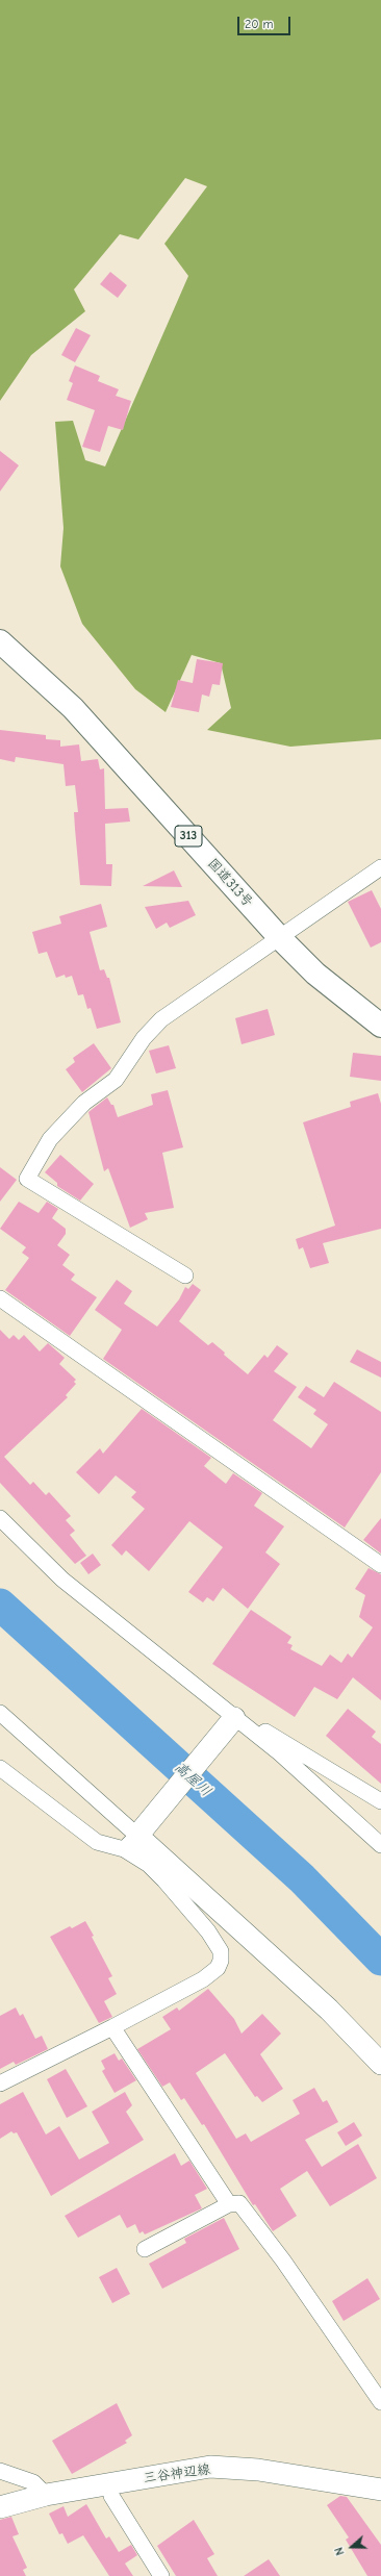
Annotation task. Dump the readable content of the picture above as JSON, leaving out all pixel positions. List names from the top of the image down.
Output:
{
  "streets": {
    "highway": ["313", "国道313号"],
    "street": ["三谷神辺線"]
  },
  "water": ["高屋川"],
  "scale_bar": "20 m",
  "north": "left"
}
